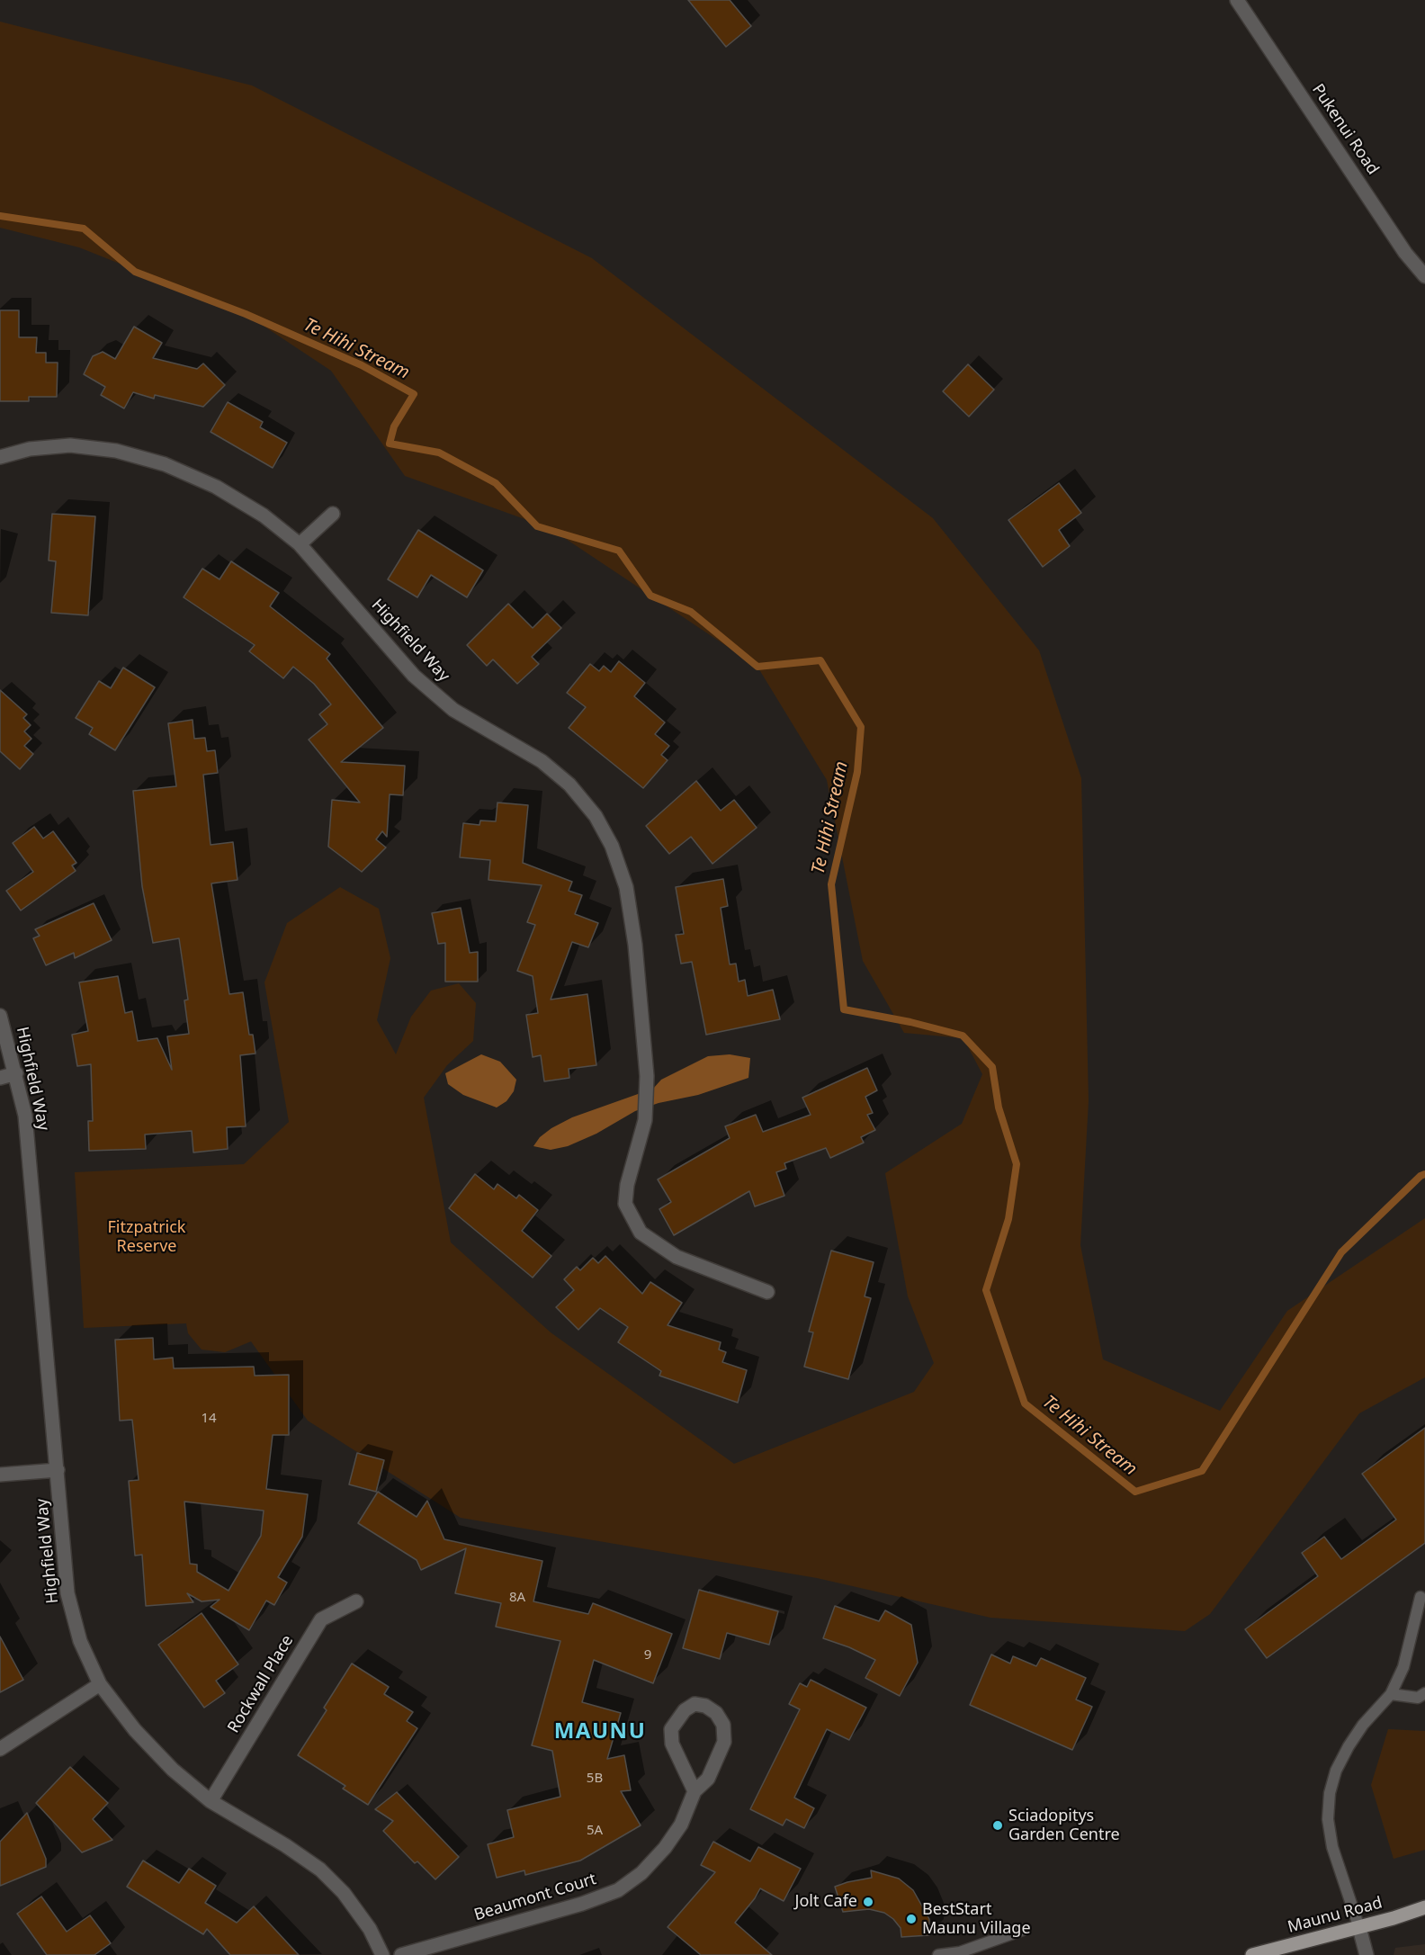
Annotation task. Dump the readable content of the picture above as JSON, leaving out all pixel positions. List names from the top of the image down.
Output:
{
  "streets": {
    "main road": ["Maunu Road"],
    "street": [
      "Pukenui Road",
      "Highfield Way",
      "Rockwall Place",
      "Beaumont Court"
    ]
  },
  "crossings": [
    ["Highfield Way", "Rockwall Place"]
  ],
  "districts": ["MAUNU"],
  "water": ["Te Hihi Stream"],
  "parks": ["Fitzpatrick Reserve"],
  "places": ["Sciadopitys Garden Centre", "Jolt Cafe", "BestStart Maunu Village"],
  "house_numbers": [
    "14",
    "8A",
    "9",
    "5B",
    "5A"
  ]
}
